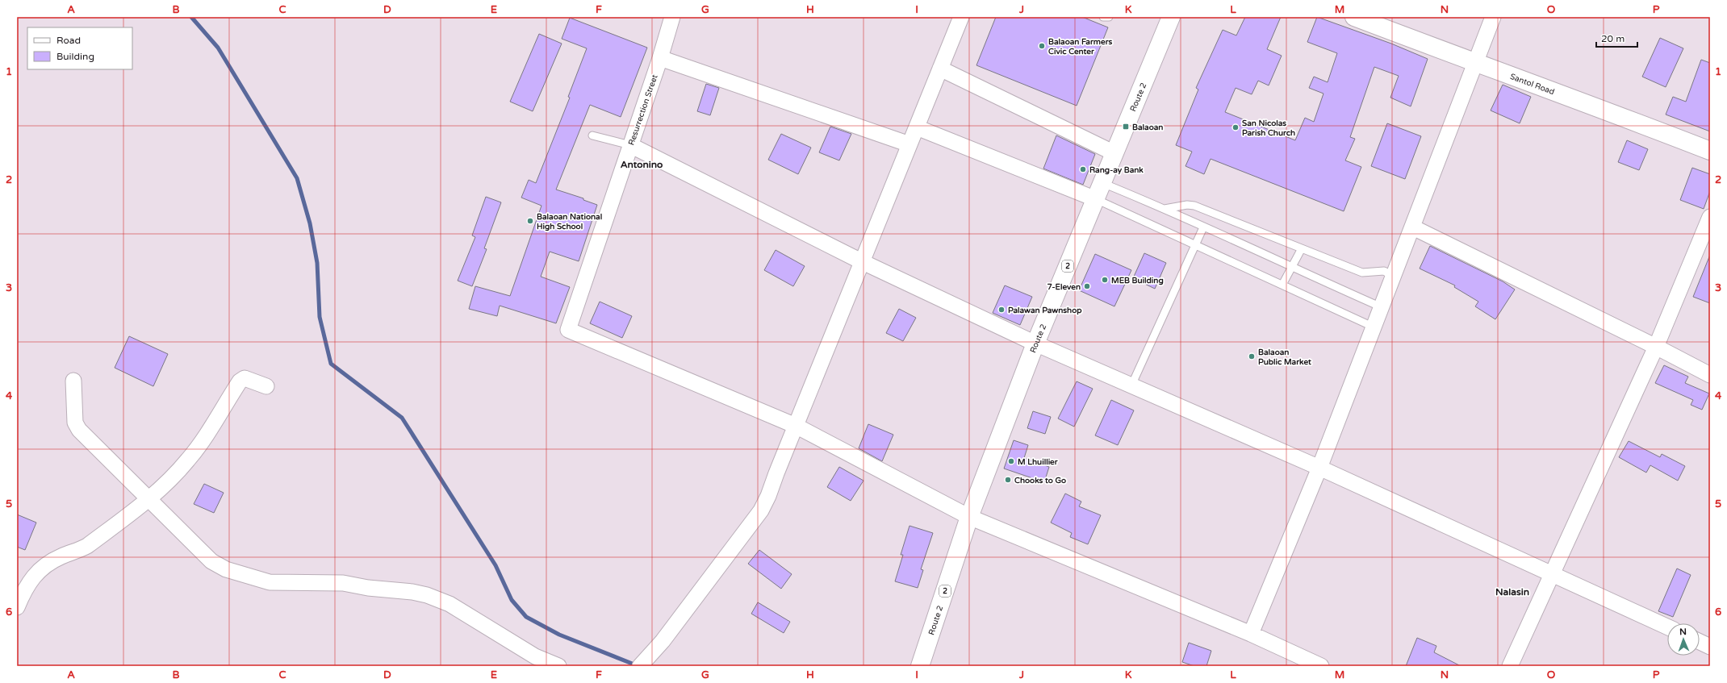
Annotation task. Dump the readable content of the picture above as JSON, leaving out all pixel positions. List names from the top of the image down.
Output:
{
  "streets": {
    "main road": ["Santol Road", "Route 2", "2"],
    "street": ["Resurrection Street"]
  },
  "districts": ["Antonino", "Nalasin"],
  "places": {
    "other": [
      "Balaoan Farmers Civic Center",
      "San Nicolas Parish Church",
      "Rang-ay Bank",
      "Balaoan National High School",
      "MEB Building",
      "7-Eleven",
      "Palawan Pawnshop",
      "Balaoan Public Market",
      "M Lhuillier",
      "Chooks to Go"
    ],
    "transit": ["Balaoan"]
  },
  "legend": ["Road", "Building"],
  "scale_bar": "20 m",
  "north": "top",
  "grid": {
    "columns": [
      "A",
      "B",
      "C",
      "D",
      "E",
      "F",
      "G",
      "H",
      "I",
      "J",
      "K",
      "L",
      "M",
      "N",
      "O",
      "P"
    ],
    "rows": [
      "1",
      "2",
      "3",
      "4",
      "5",
      "6"
    ]
  }
}
